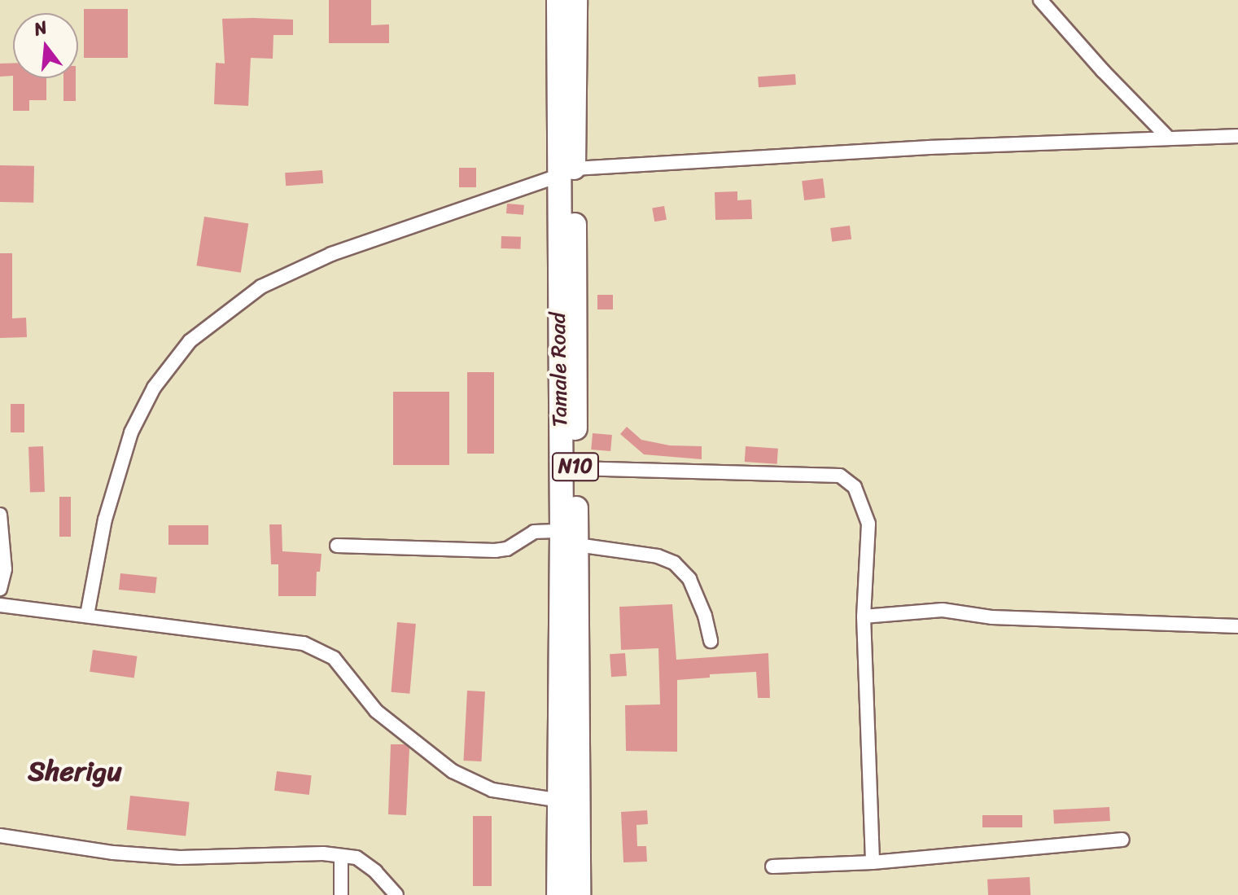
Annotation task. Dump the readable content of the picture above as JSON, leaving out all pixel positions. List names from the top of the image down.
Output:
{
  "streets": {
    "highway": ["Tamale Road", "N10"]
  },
  "districts": ["Sherigu"],
  "north": "top"
}
